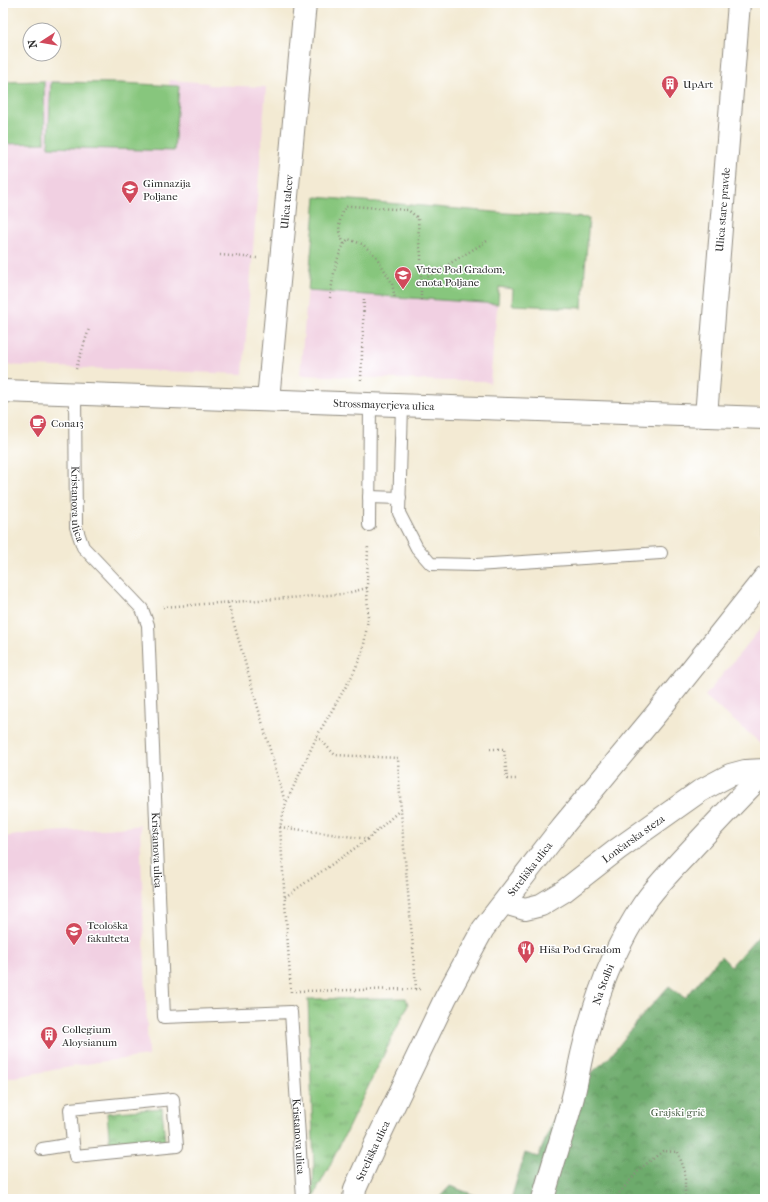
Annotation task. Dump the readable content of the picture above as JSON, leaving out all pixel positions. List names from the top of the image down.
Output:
{
  "streets": {
    "street": [
      "Ulica talcev",
      "Ulica stare pravde",
      "Strossmayerjeva ulica",
      "Lončarska steza",
      "Streliška ulica",
      "Na Stolbi"
    ],
    "lane": ["Kristanova ulica"]
  },
  "crossings": [
    ["Ulica talcev", "Strossmayerjeva ulica"],
    ["Ulica stare pravde", "Strossmayerjeva ulica"],
    ["Strossmayerjeva ulica", "Kristanova ulica"],
    ["Lončarska steza", "Streliška ulica"],
    ["Lončarska steza", "Na Stolbi"]
  ],
  "parks": ["Grajski grič"],
  "places": {
    "building": ["UpArt", "Collegium Aloysianum"],
    "school or university": ["Gimnazija Poljane", "Vrtec Pod Gradom, enota Poljane", "Teološka fakulteta"],
    "cafe": ["Cona13"],
    "restaurant": ["Hiša Pod Gradom"]
  },
  "north": "left"
}
